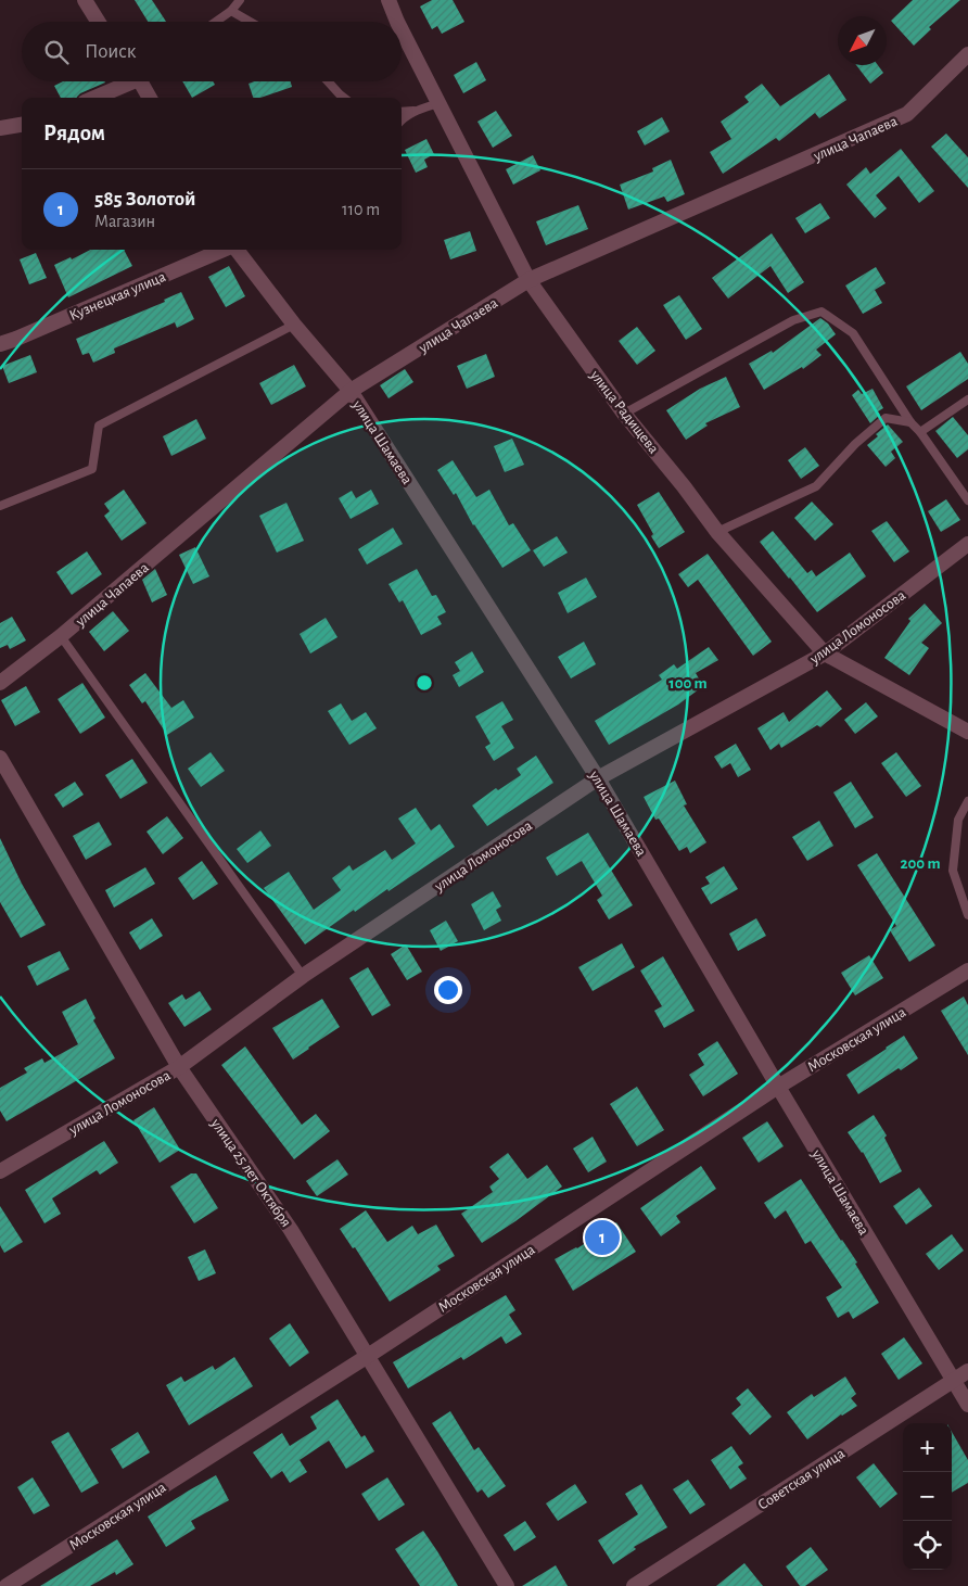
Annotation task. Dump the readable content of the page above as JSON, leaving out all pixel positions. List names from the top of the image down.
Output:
{
  "streets": {
    "street": [
      "улица Чапаева",
      "Кузнецкая улица",
      "улица Радищева",
      "улица Шамаева",
      "улица Ломоносова",
      "Московская улица",
      "улица 25 лет Октября",
      "Советская улица"
    ]
  },
  "crossings": [
    ["улица Чапаева", "улица Радищева"],
    ["улица Чапаева", "улица Шамаева"],
    ["улица Радищева", "улица Ломоносова"],
    ["улица Шамаева", "улица Ломоносова"],
    ["улица Шамаева", "Московская улица"],
    ["улица Шамаева", "Советская улица"],
    ["улица Ломоносова", "улица 25 лет Октября"],
    ["Московская улица", "улица 25 лет Октября"]
  ],
  "north": "bottom left",
  "page": {
    "search": "Поиск",
    "heading": "Рядом",
    "list": [
      {
        "mark": "1",
        "name": "585 Золотой",
        "note": "Магазин",
        "value": "110 m"
      }
    ],
    "pins": "1",
    "map_buttons": ["+", "−"]
  },
  "rings": ["100 m", "200 m"]
}
